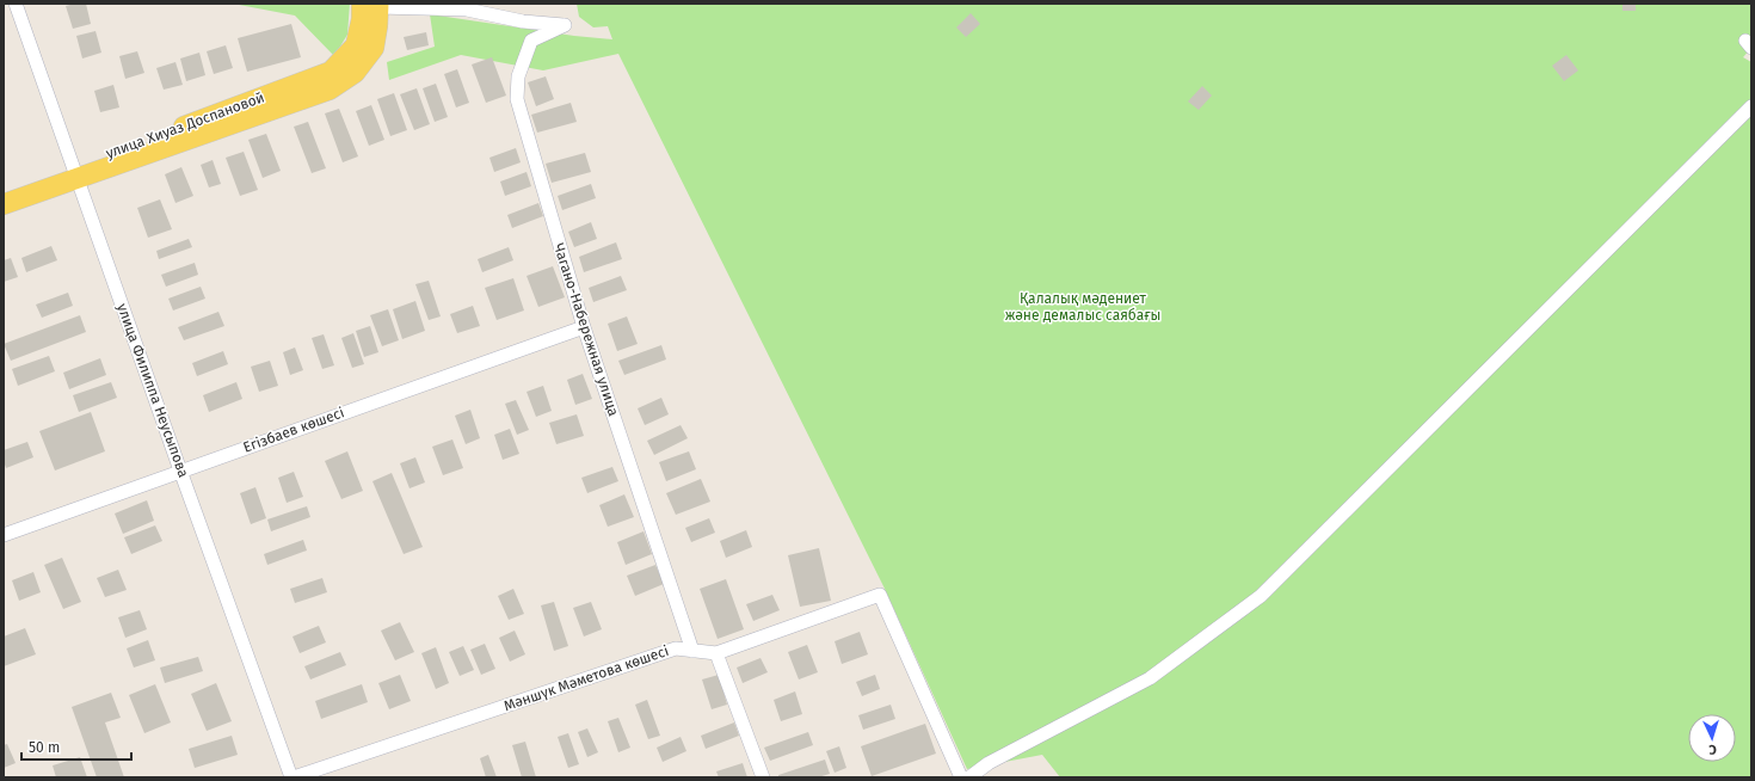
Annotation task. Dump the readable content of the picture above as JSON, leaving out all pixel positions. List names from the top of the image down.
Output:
{
  "streets": {
    "main road": ["улица Хиуаз Доспановой"],
    "street": [
      "Чагано-Набережная улица",
      "улица Филиппа Неусыпова",
      "Егізбаев көшесі",
      "Мәншүк Мәметова көшесі"
    ]
  },
  "crossings": [
    ["улица Хиуаз Доспановой", "Чагано-Набережная улица"],
    ["улица Хиуаз Доспановой", "улица Филиппа Неусыпова"],
    ["Чагано-Набережная улица", "Егізбаев көшесі"],
    ["Чагано-Набережная улица", "Мәншүк Мәметова көшесі"],
    ["улица Филиппа Неусыпова", "Егізбаев көшесі"],
    ["улица Филиппа Неусыпова", "Мәншүк Мәметова көшесі"]
  ],
  "parks": ["Қалалық мәдениет және демалыс саябағы"],
  "scale_bar": "50 m",
  "north": "bottom"
}
